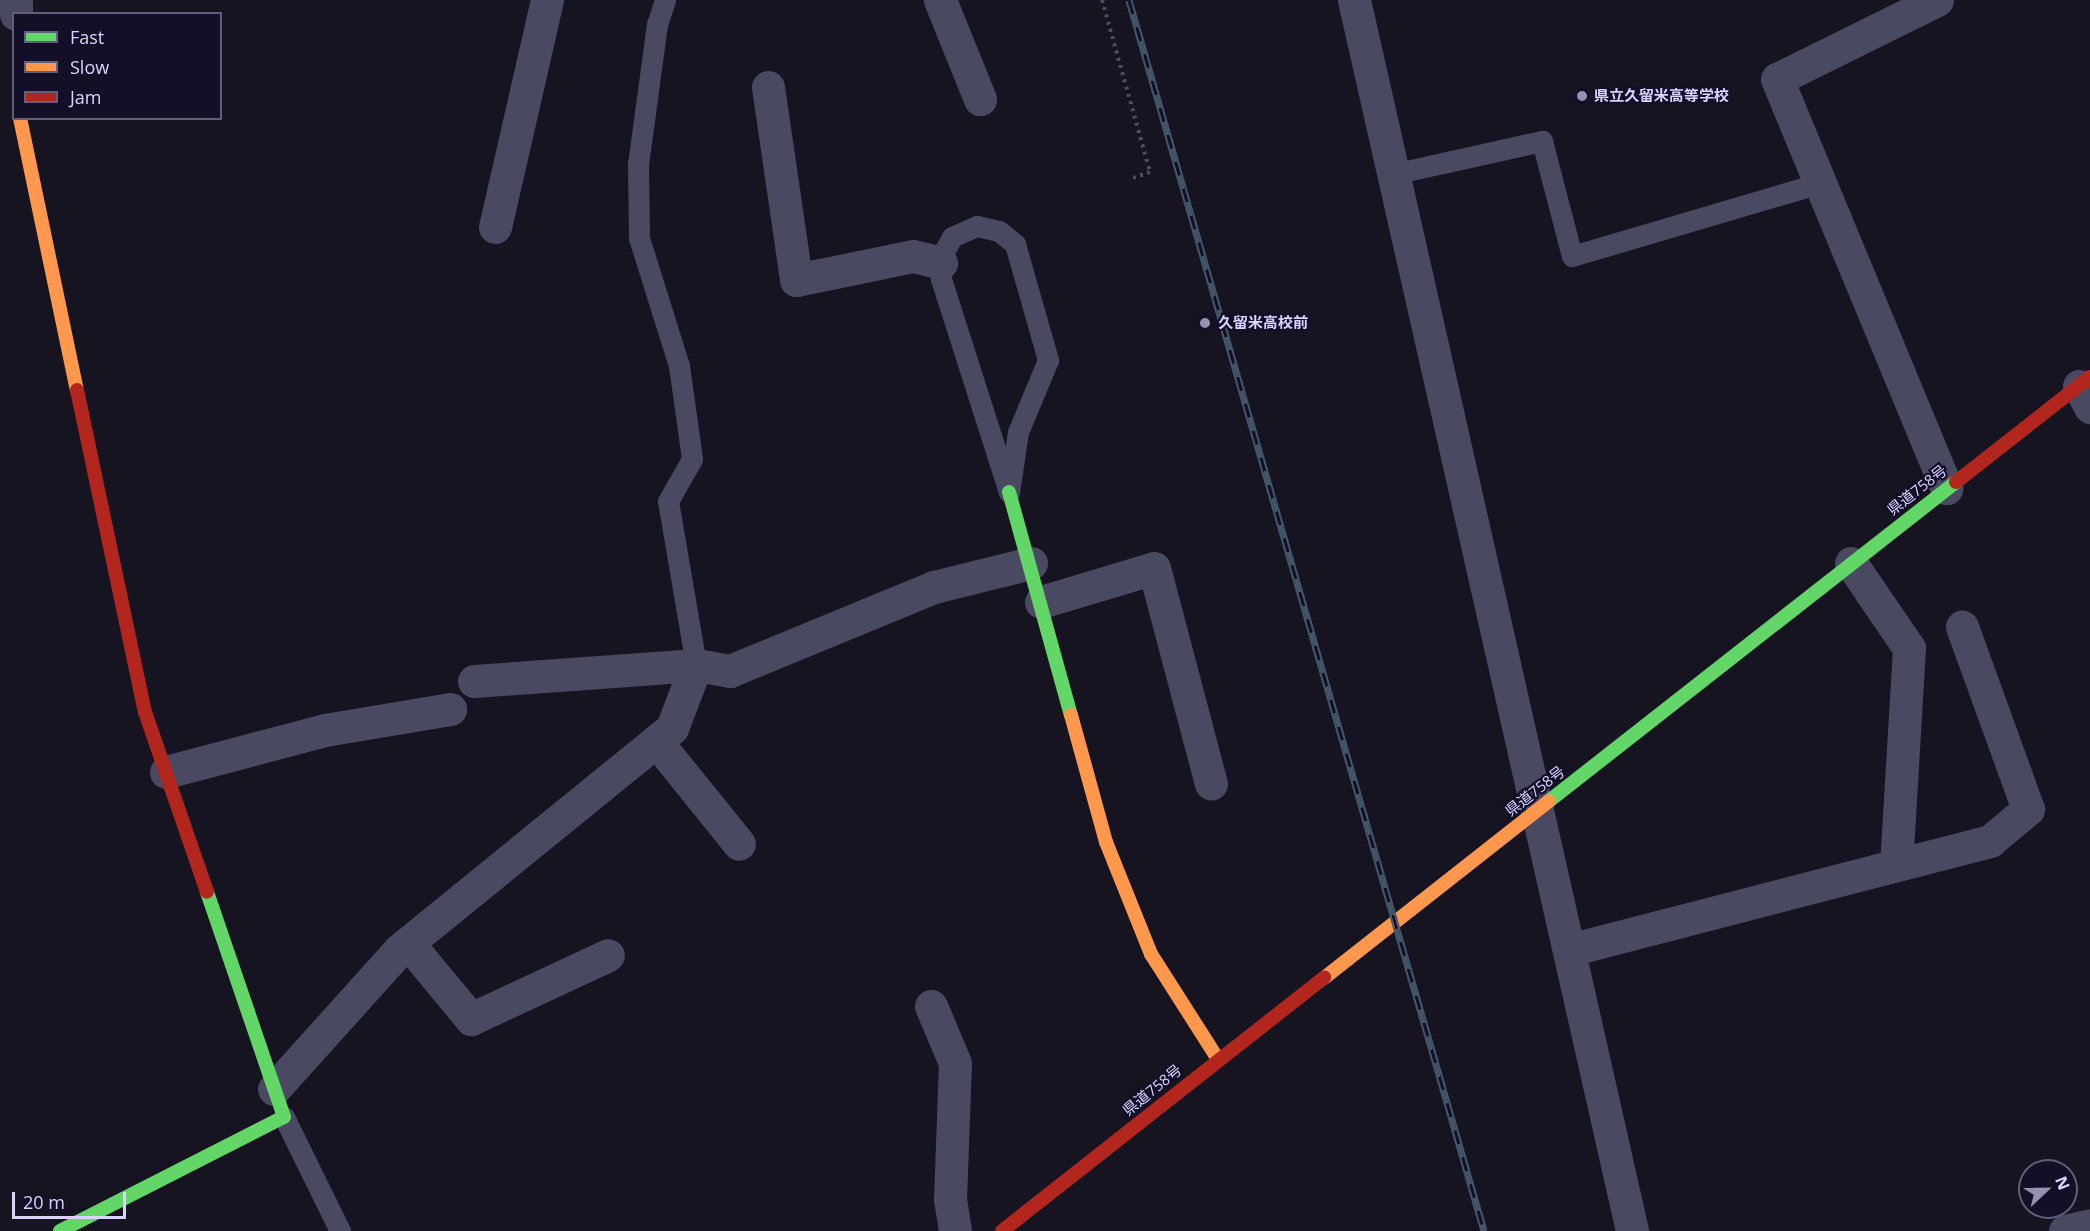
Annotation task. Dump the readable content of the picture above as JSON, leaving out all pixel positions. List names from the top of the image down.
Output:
{
  "streets": {
    "street": ["県道758号"]
  },
  "places": ["県立久留米高等学校", "久留米高校前"],
  "legend": ["Fast", "Slow", "Jam"],
  "scale_bar": "20 m",
  "north": "right"
}
